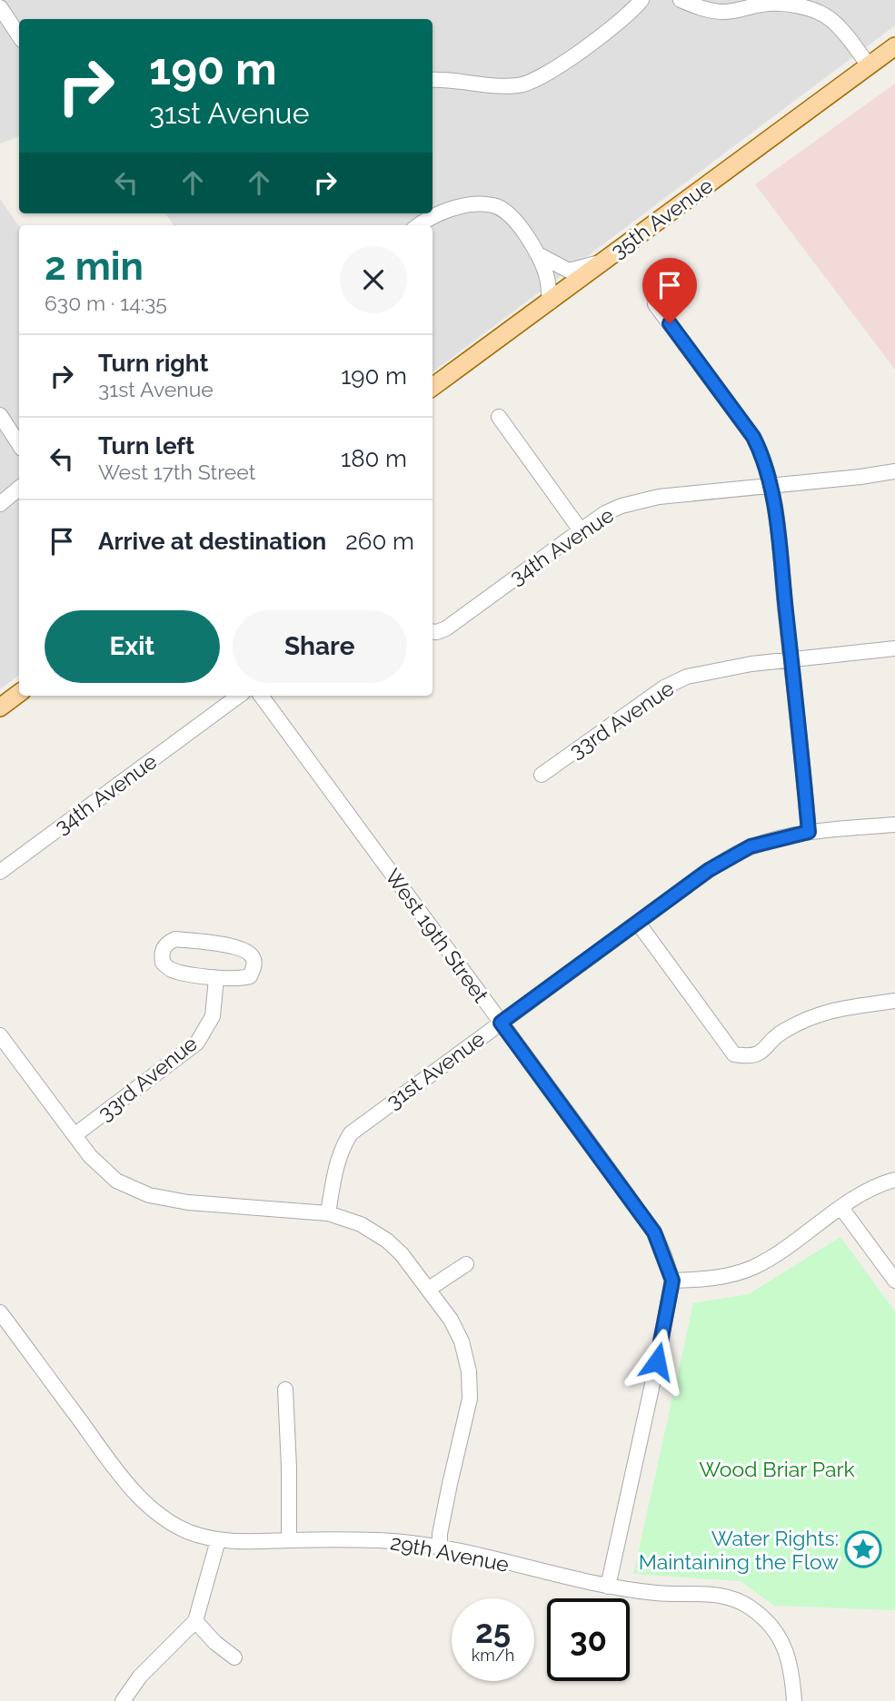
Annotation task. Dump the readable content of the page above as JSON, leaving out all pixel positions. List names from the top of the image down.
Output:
{
  "streets": {
    "main road": ["35th Avenue"],
    "street": [
      "34th Avenue",
      "33rd Avenue",
      "West 19th Street",
      "31st Avenue",
      "29th Avenue"
    ]
  },
  "crossings": [
    ["West 19th Street", "31st Avenue"]
  ],
  "parks": ["Wood Briar Park"],
  "places": {
    "place": ["Water Rights: Maintaining the Flow"]
  },
  "page": {
    "turn": ["190 m", "31st Avenue"],
    "heading": ["2 min", "630 m · 14:35"],
    "list": [
      {
        "name": "Turn right",
        "note": "31st Avenue",
        "value": "190 m"
      },
      {
        "name": "Turn left",
        "note": "West 17th Street",
        "value": "180 m"
      },
      {
        "name": "Arrive at destination",
        "value": "260 m"
      }
    ],
    "buttons": ["Exit", "Share"],
    "speed": "25 km/h",
    "limit": "30"
  }
}
